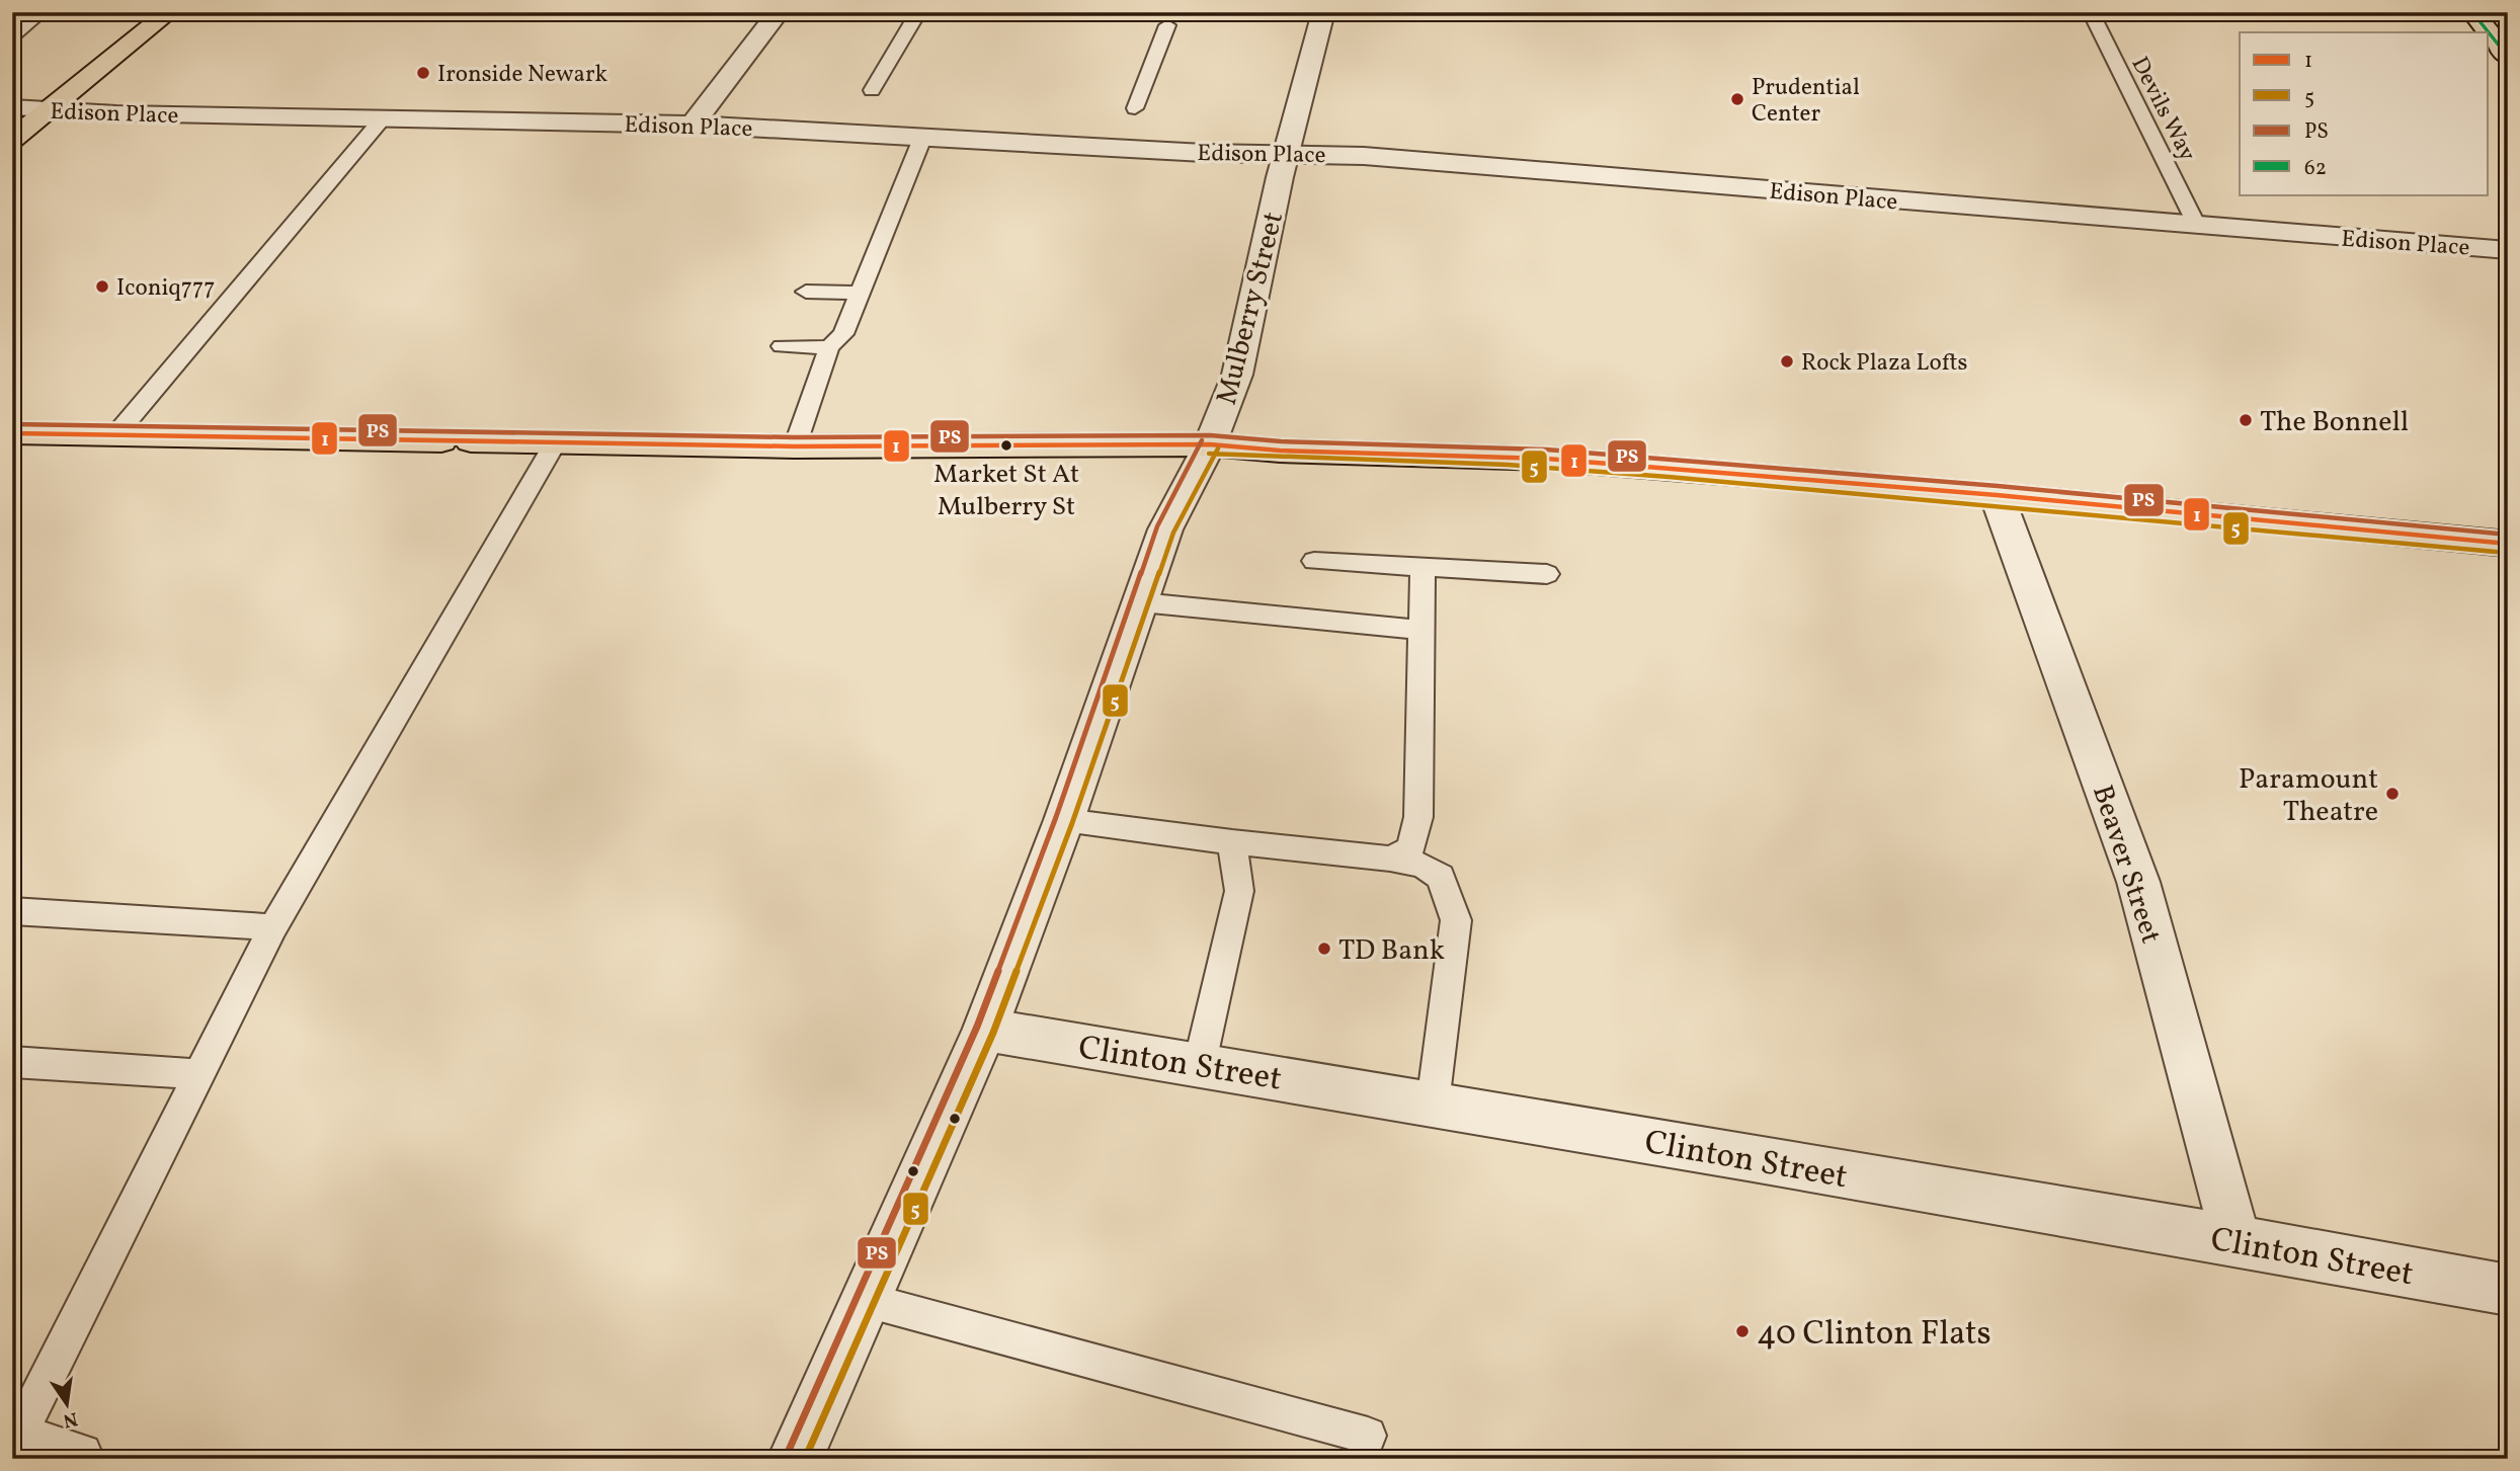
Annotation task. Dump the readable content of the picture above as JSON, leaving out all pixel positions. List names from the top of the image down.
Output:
{
  "streets": {
    "street": [
      "Edison Place",
      "Mulberry Street",
      "Beaver Street",
      "Clinton Street"
    ],
    "lane": ["Devils Way"]
  },
  "crossings": [
    ["Devils Way", "Edison Place"],
    ["Edison Place", "Mulberry Street"],
    ["Mulberry Street", "Clinton Street"],
    ["Beaver Street", "Clinton Street"]
  ],
  "places": [
    "Ironside Newark",
    "Prudential Center",
    "Iconiq777",
    "Rock Plaza Lofts",
    "The Bonnell",
    "Market St At Mulberry St",
    "Paramount Theatre",
    "TD Bank",
    "40 Clinton Flats"
  ],
  "lines": [
    "transit line 62",
    "transit line PS",
    "transit line 1",
    "transit line 5"
  ],
  "legend": [
    "1",
    "5",
    "PS",
    "62"
  ],
  "north": "bottom"
}
